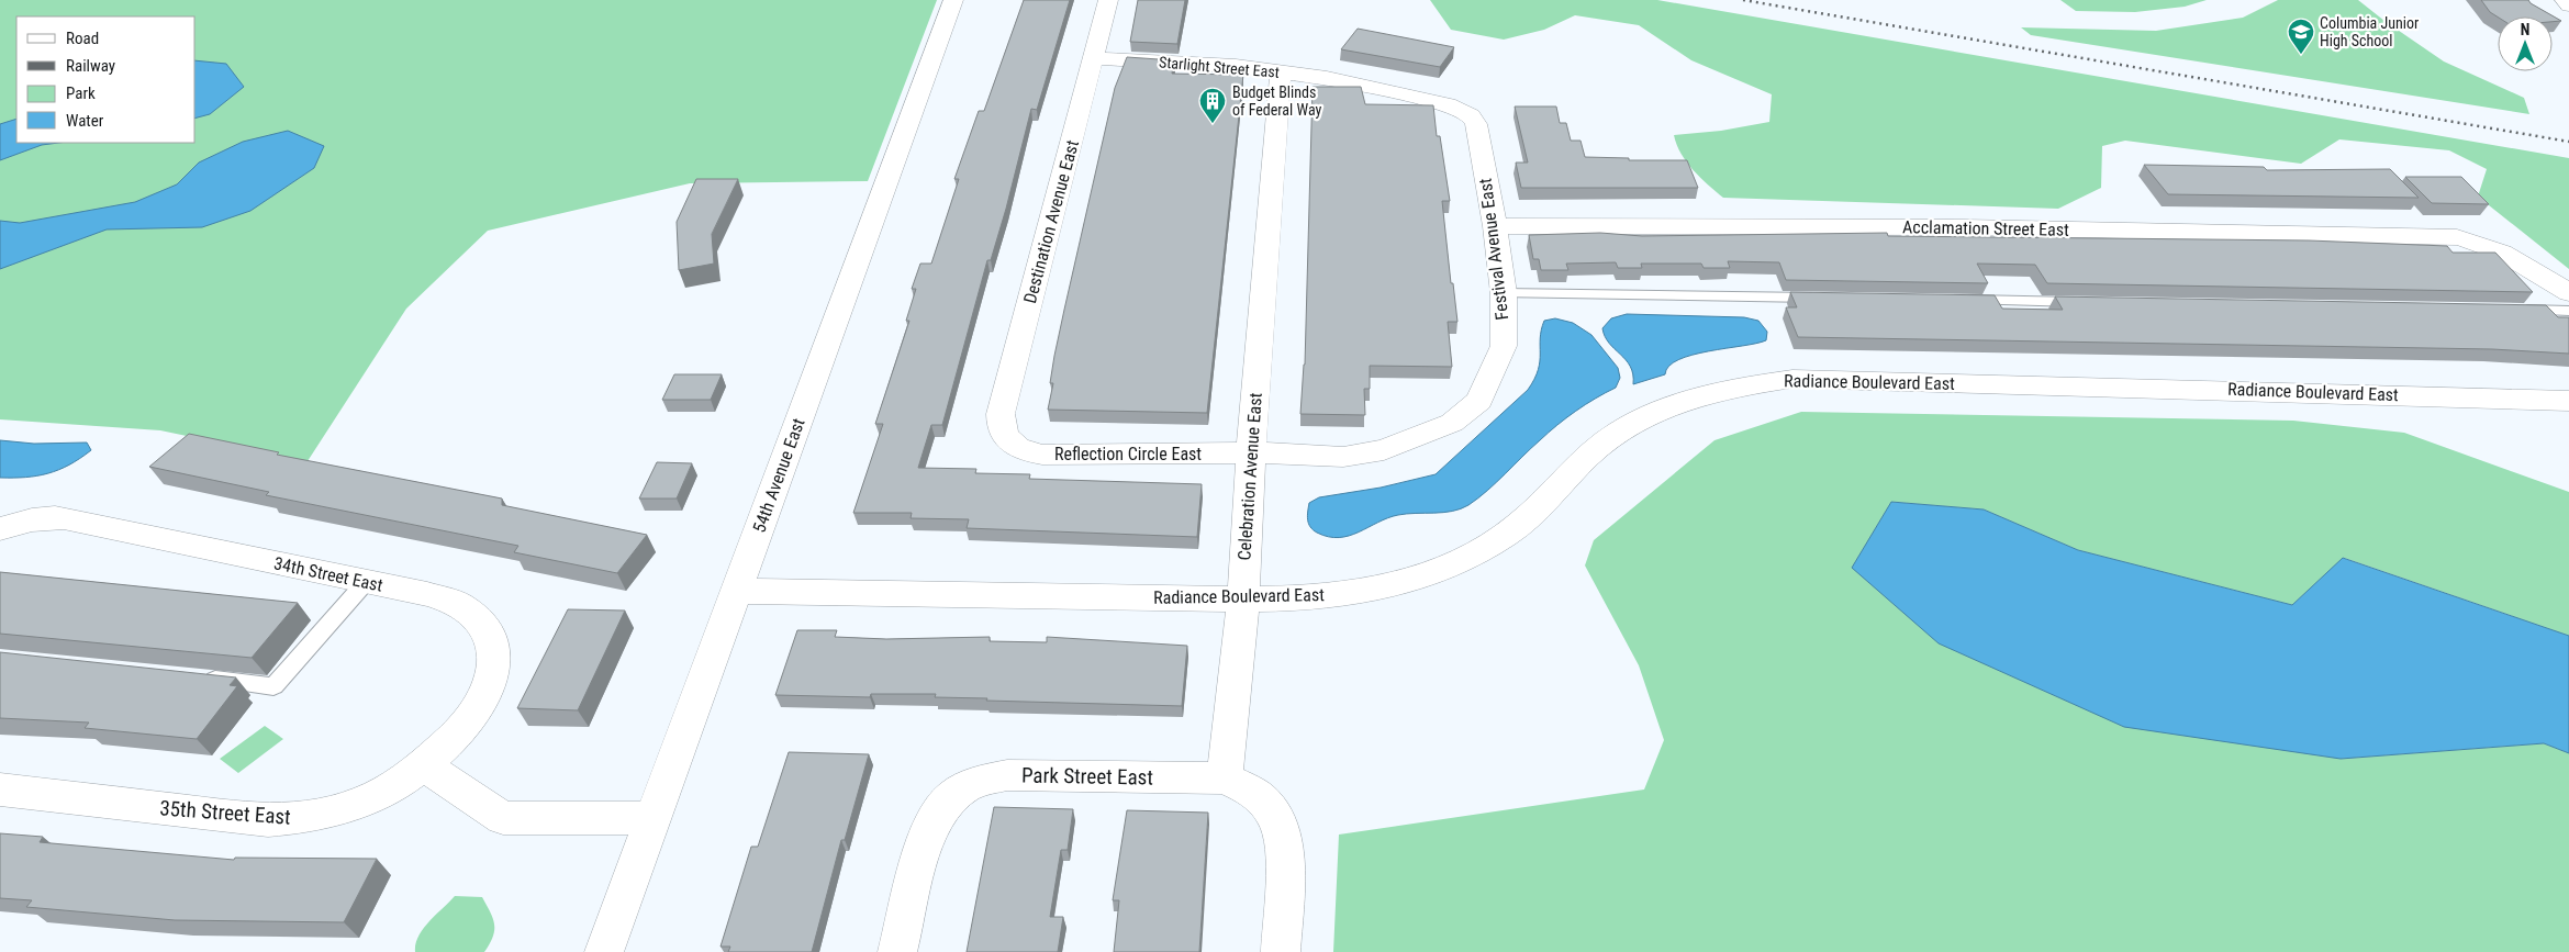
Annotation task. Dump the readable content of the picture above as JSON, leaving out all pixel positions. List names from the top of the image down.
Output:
{
  "streets": {
    "street": [
      "Starlight Street East",
      "Destination Avenue East",
      "Acclamation Street East",
      "Festival Avenue East",
      "Radiance Boulevard East",
      "Reflection Circle East",
      "54th Avenue East",
      "Celebration Avenue East",
      "34th Street East",
      "Park Street East",
      "35th Street East"
    ]
  },
  "crossings": [
    ["Starlight Street East", "Destination Avenue East"],
    ["Starlight Street East", "Festival Avenue East"],
    ["Starlight Street East", "Celebration Avenue East"],
    ["Destination Avenue East", "Reflection Circle East"],
    ["Acclamation Street East", "Festival Avenue East"],
    ["Festival Avenue East", "Reflection Circle East"],
    ["Festival Avenue East", "Celebration Avenue East"],
    ["Radiance Boulevard East", "54th Avenue East"],
    ["Radiance Boulevard East", "Celebration Avenue East"],
    ["Reflection Circle East", "Celebration Avenue East"],
    ["Celebration Avenue East", "Park Street East"],
    ["34th Street East", "35th Street East"]
  ],
  "places": {
    "school or university": ["Columbia Junior High School"],
    "building": ["Budget Blinds of Federal Way"]
  },
  "legend": [
    "Road",
    "Railway",
    "Park",
    "Water"
  ],
  "north": "top"
}
